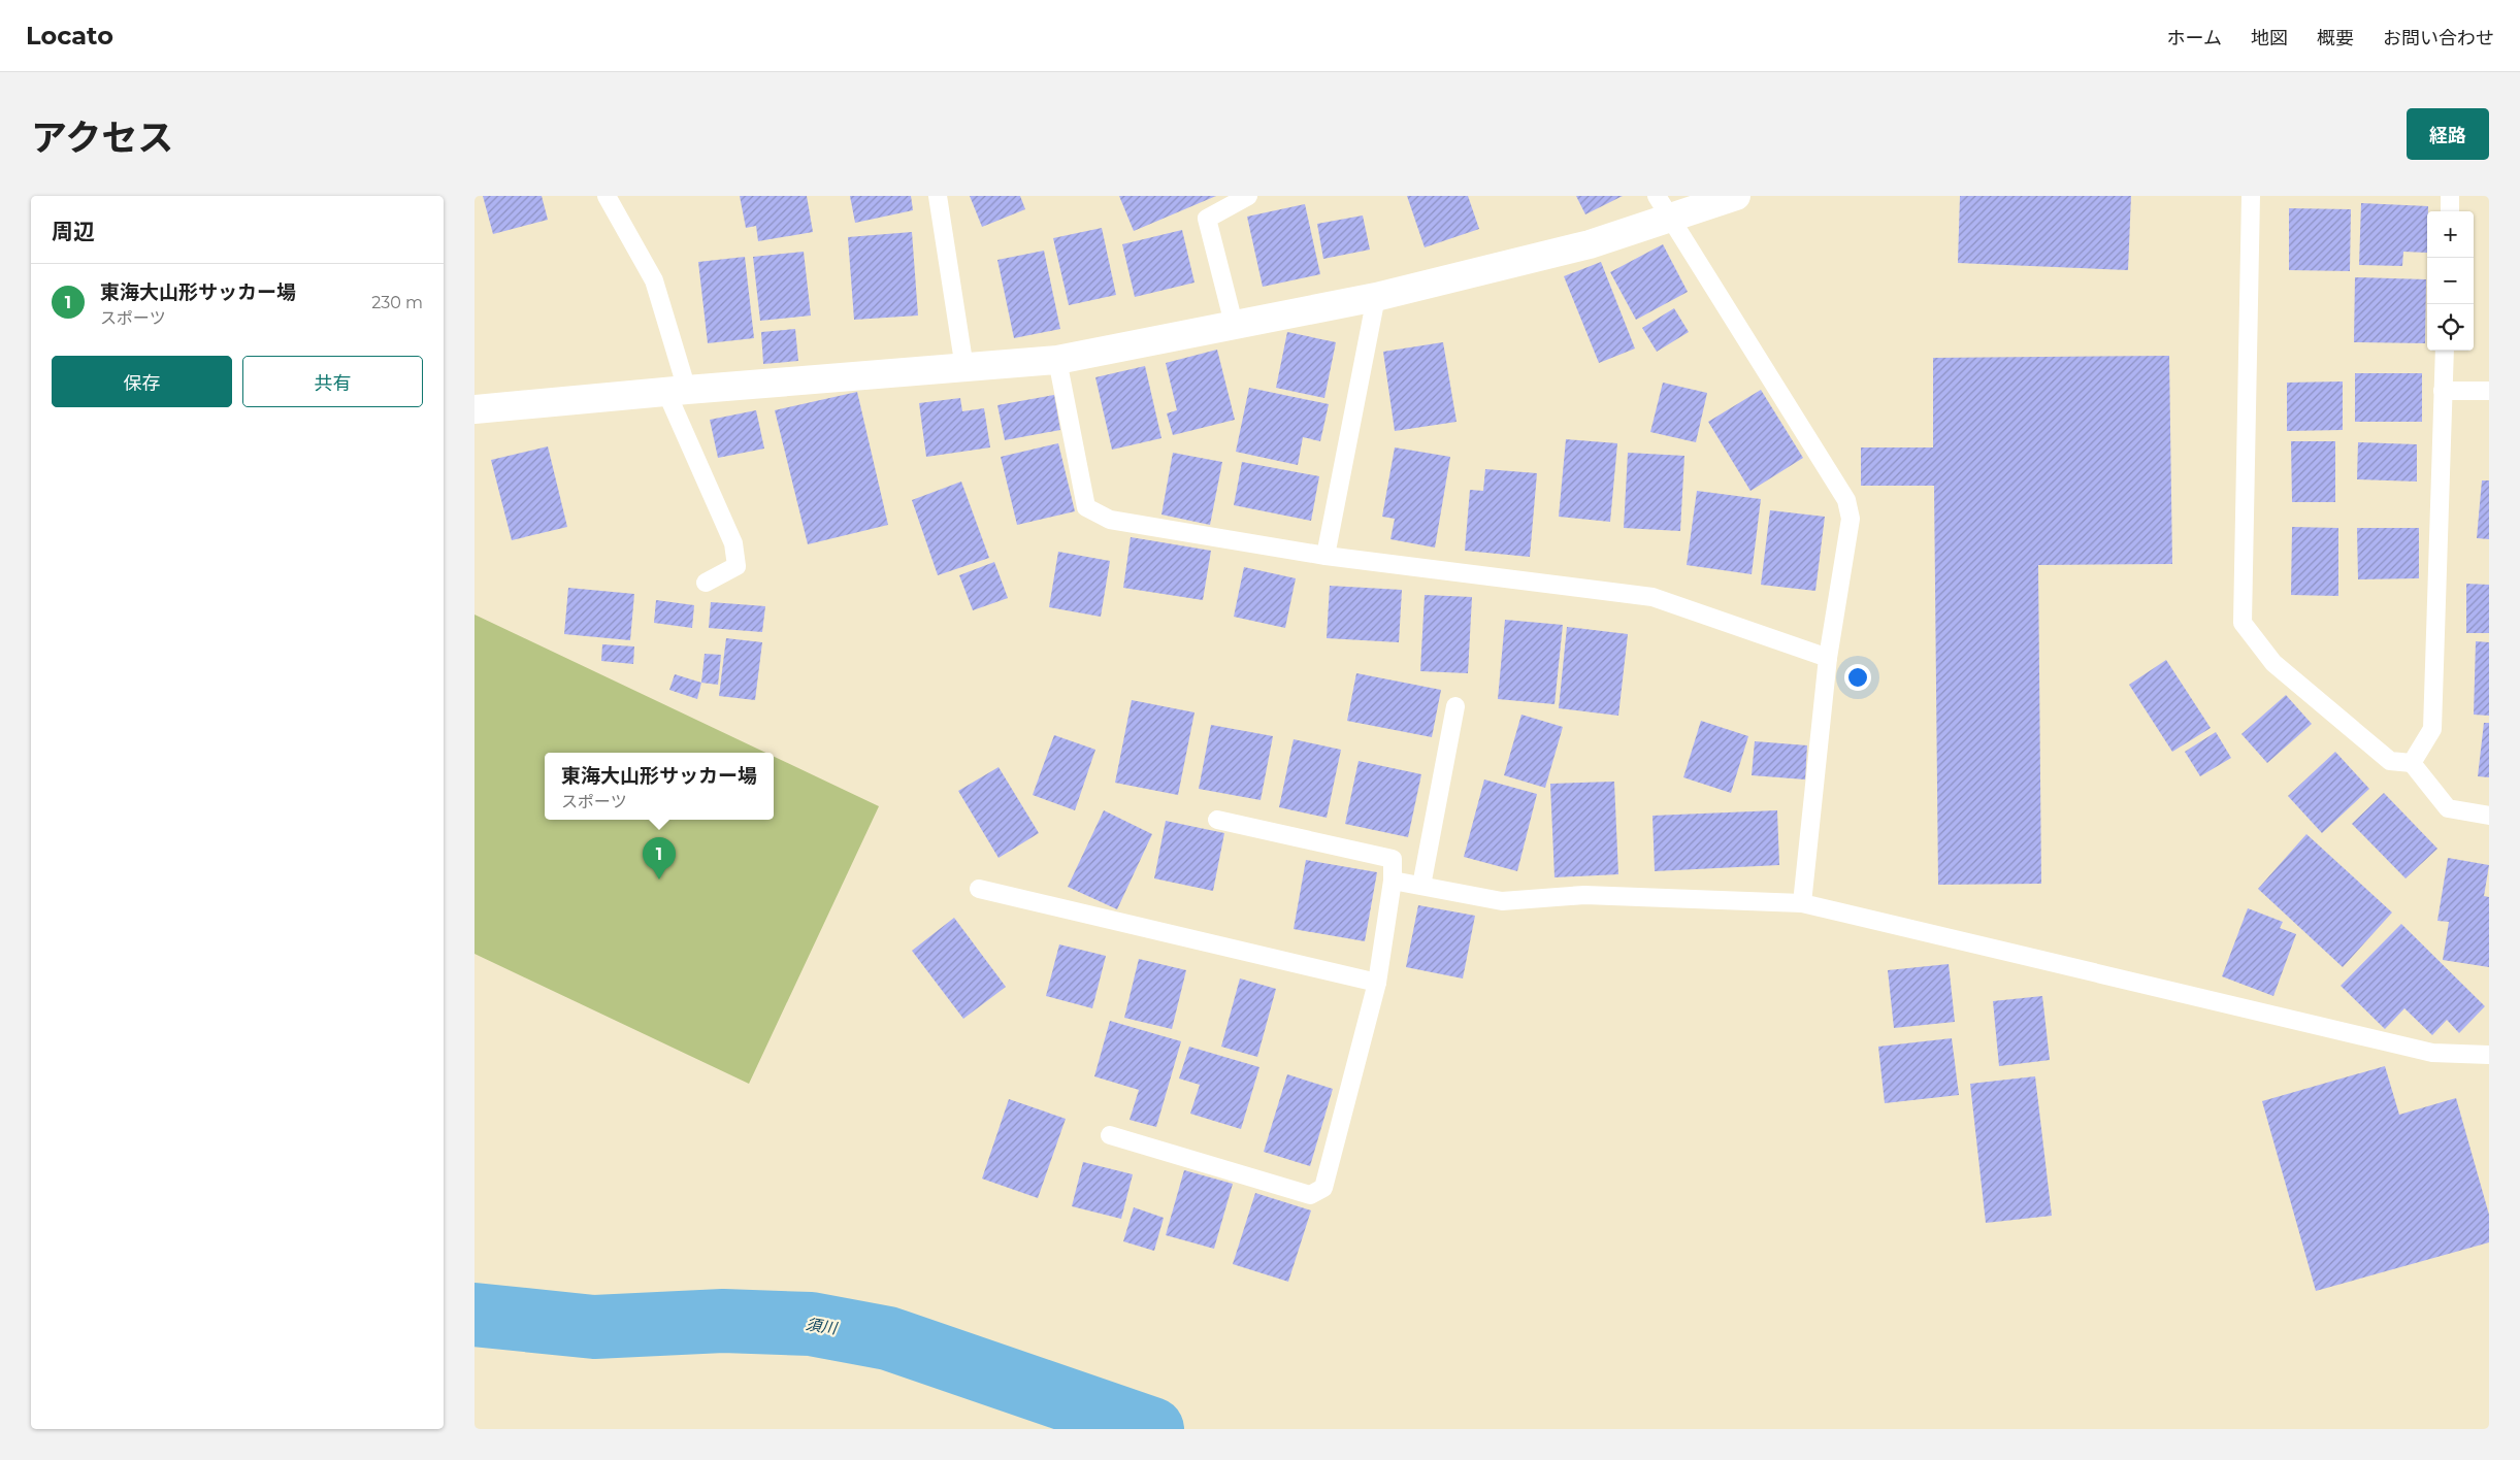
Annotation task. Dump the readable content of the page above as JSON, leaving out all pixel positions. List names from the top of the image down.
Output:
{
  "water": ["須川"],
  "page": {
    "header": "Locato",
    "nav": [
      "ホーム",
      "地図",
      "概要",
      "お問い合わせ"
    ],
    "title": "アクセス",
    "buttons": [
      "経路",
      ["保存", "共有"]
    ],
    "heading": "周辺",
    "map_buttons": ["+", "−"],
    "list": [
      {
        "mark": "1",
        "name": "東海大山形サッカー場",
        "note": "スポーツ",
        "value": "230 m"
      }
    ],
    "popup": ["東海大山形サッカー場", "スポーツ"],
    "pins": "1"
  }
}
